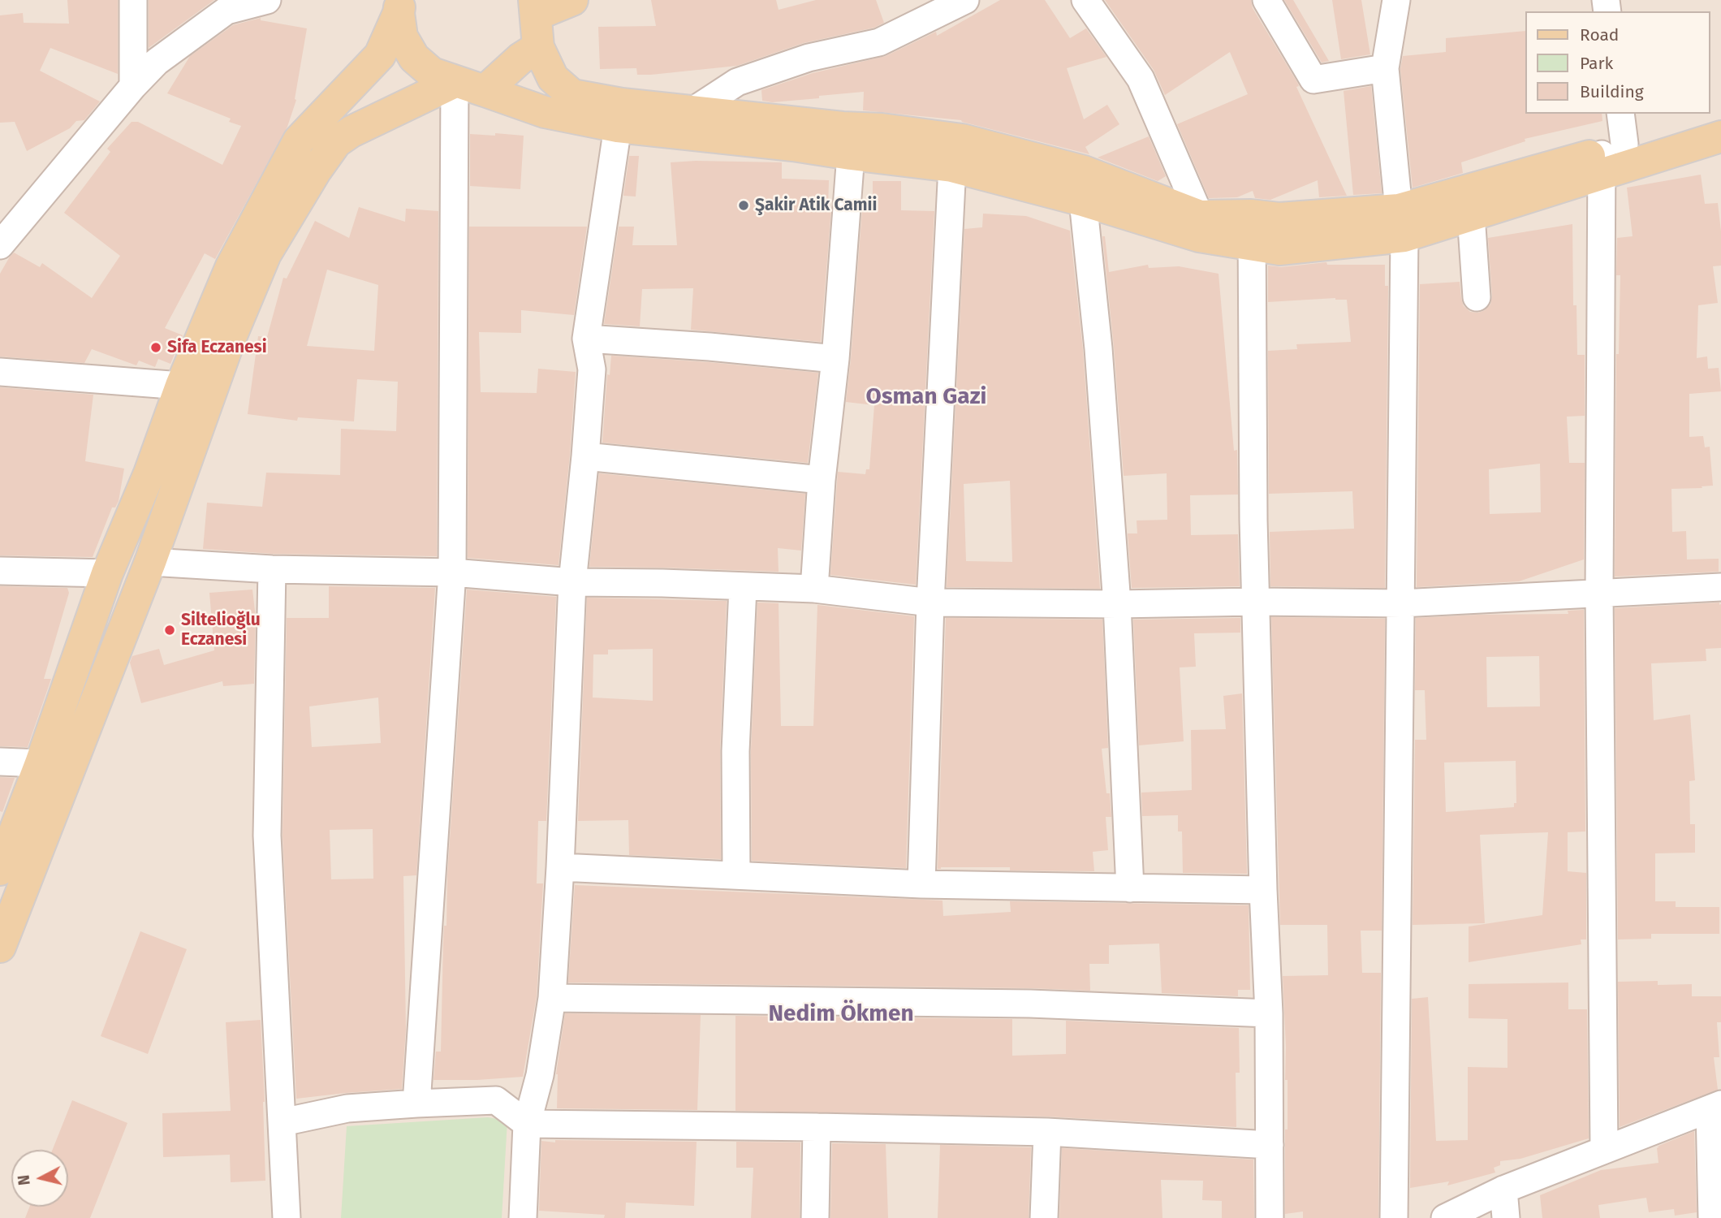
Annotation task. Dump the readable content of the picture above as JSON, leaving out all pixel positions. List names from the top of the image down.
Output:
{
  "districts": ["Osman Gazi", "Nedim Ökmen"],
  "places": ["Şakir Atik Camii", "Sifa Eczanesi", "Siltelioğlu Eczanesi"],
  "legend": ["Road", "Park", "Building"],
  "north": "left"
}
